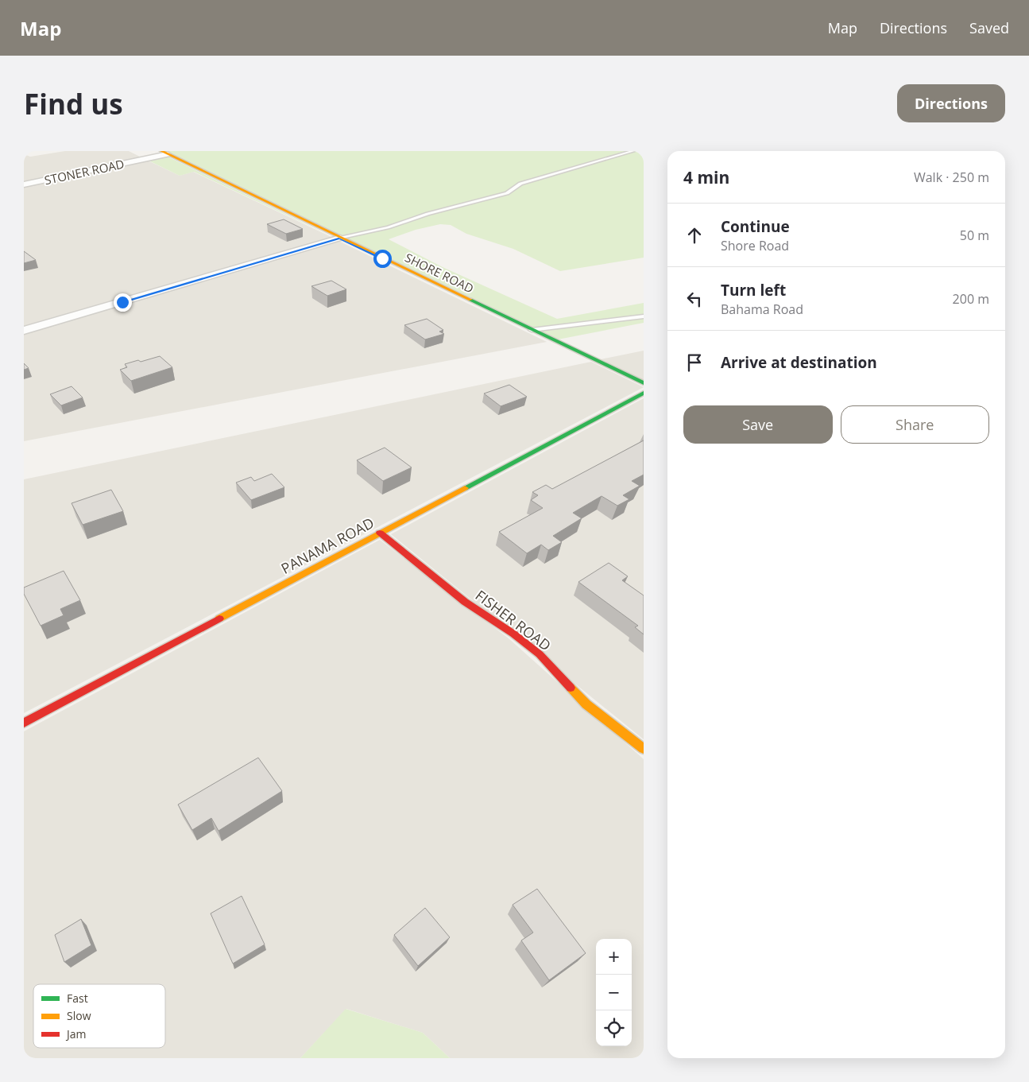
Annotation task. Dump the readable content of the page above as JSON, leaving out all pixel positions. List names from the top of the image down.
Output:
{
  "streets": {
    "street": [
      "STONER ROAD",
      "SHORE ROAD",
      "PANAMA ROAD",
      "FISHER ROAD"
    ]
  },
  "crossings": [
    ["STONER ROAD", "SHORE ROAD"],
    ["PANAMA ROAD", "FISHER ROAD"]
  ],
  "legend": ["Fast", "Slow", "Jam"],
  "page": {
    "header": "Map",
    "nav": ["Map", "Directions", "Saved"],
    "buttons": [
      "Directions",
      ["Save", "Share"]
    ],
    "title": "Find us",
    "heading": ["4 min", "Walk · 250 m"],
    "list": [
      ["Continue", "Shore Road", "50 m"],
      ["Turn left", "Bahama Road", "200 m"],
      "Arrive at destination"
    ],
    "map_buttons": ["+", "−"]
  }
}
